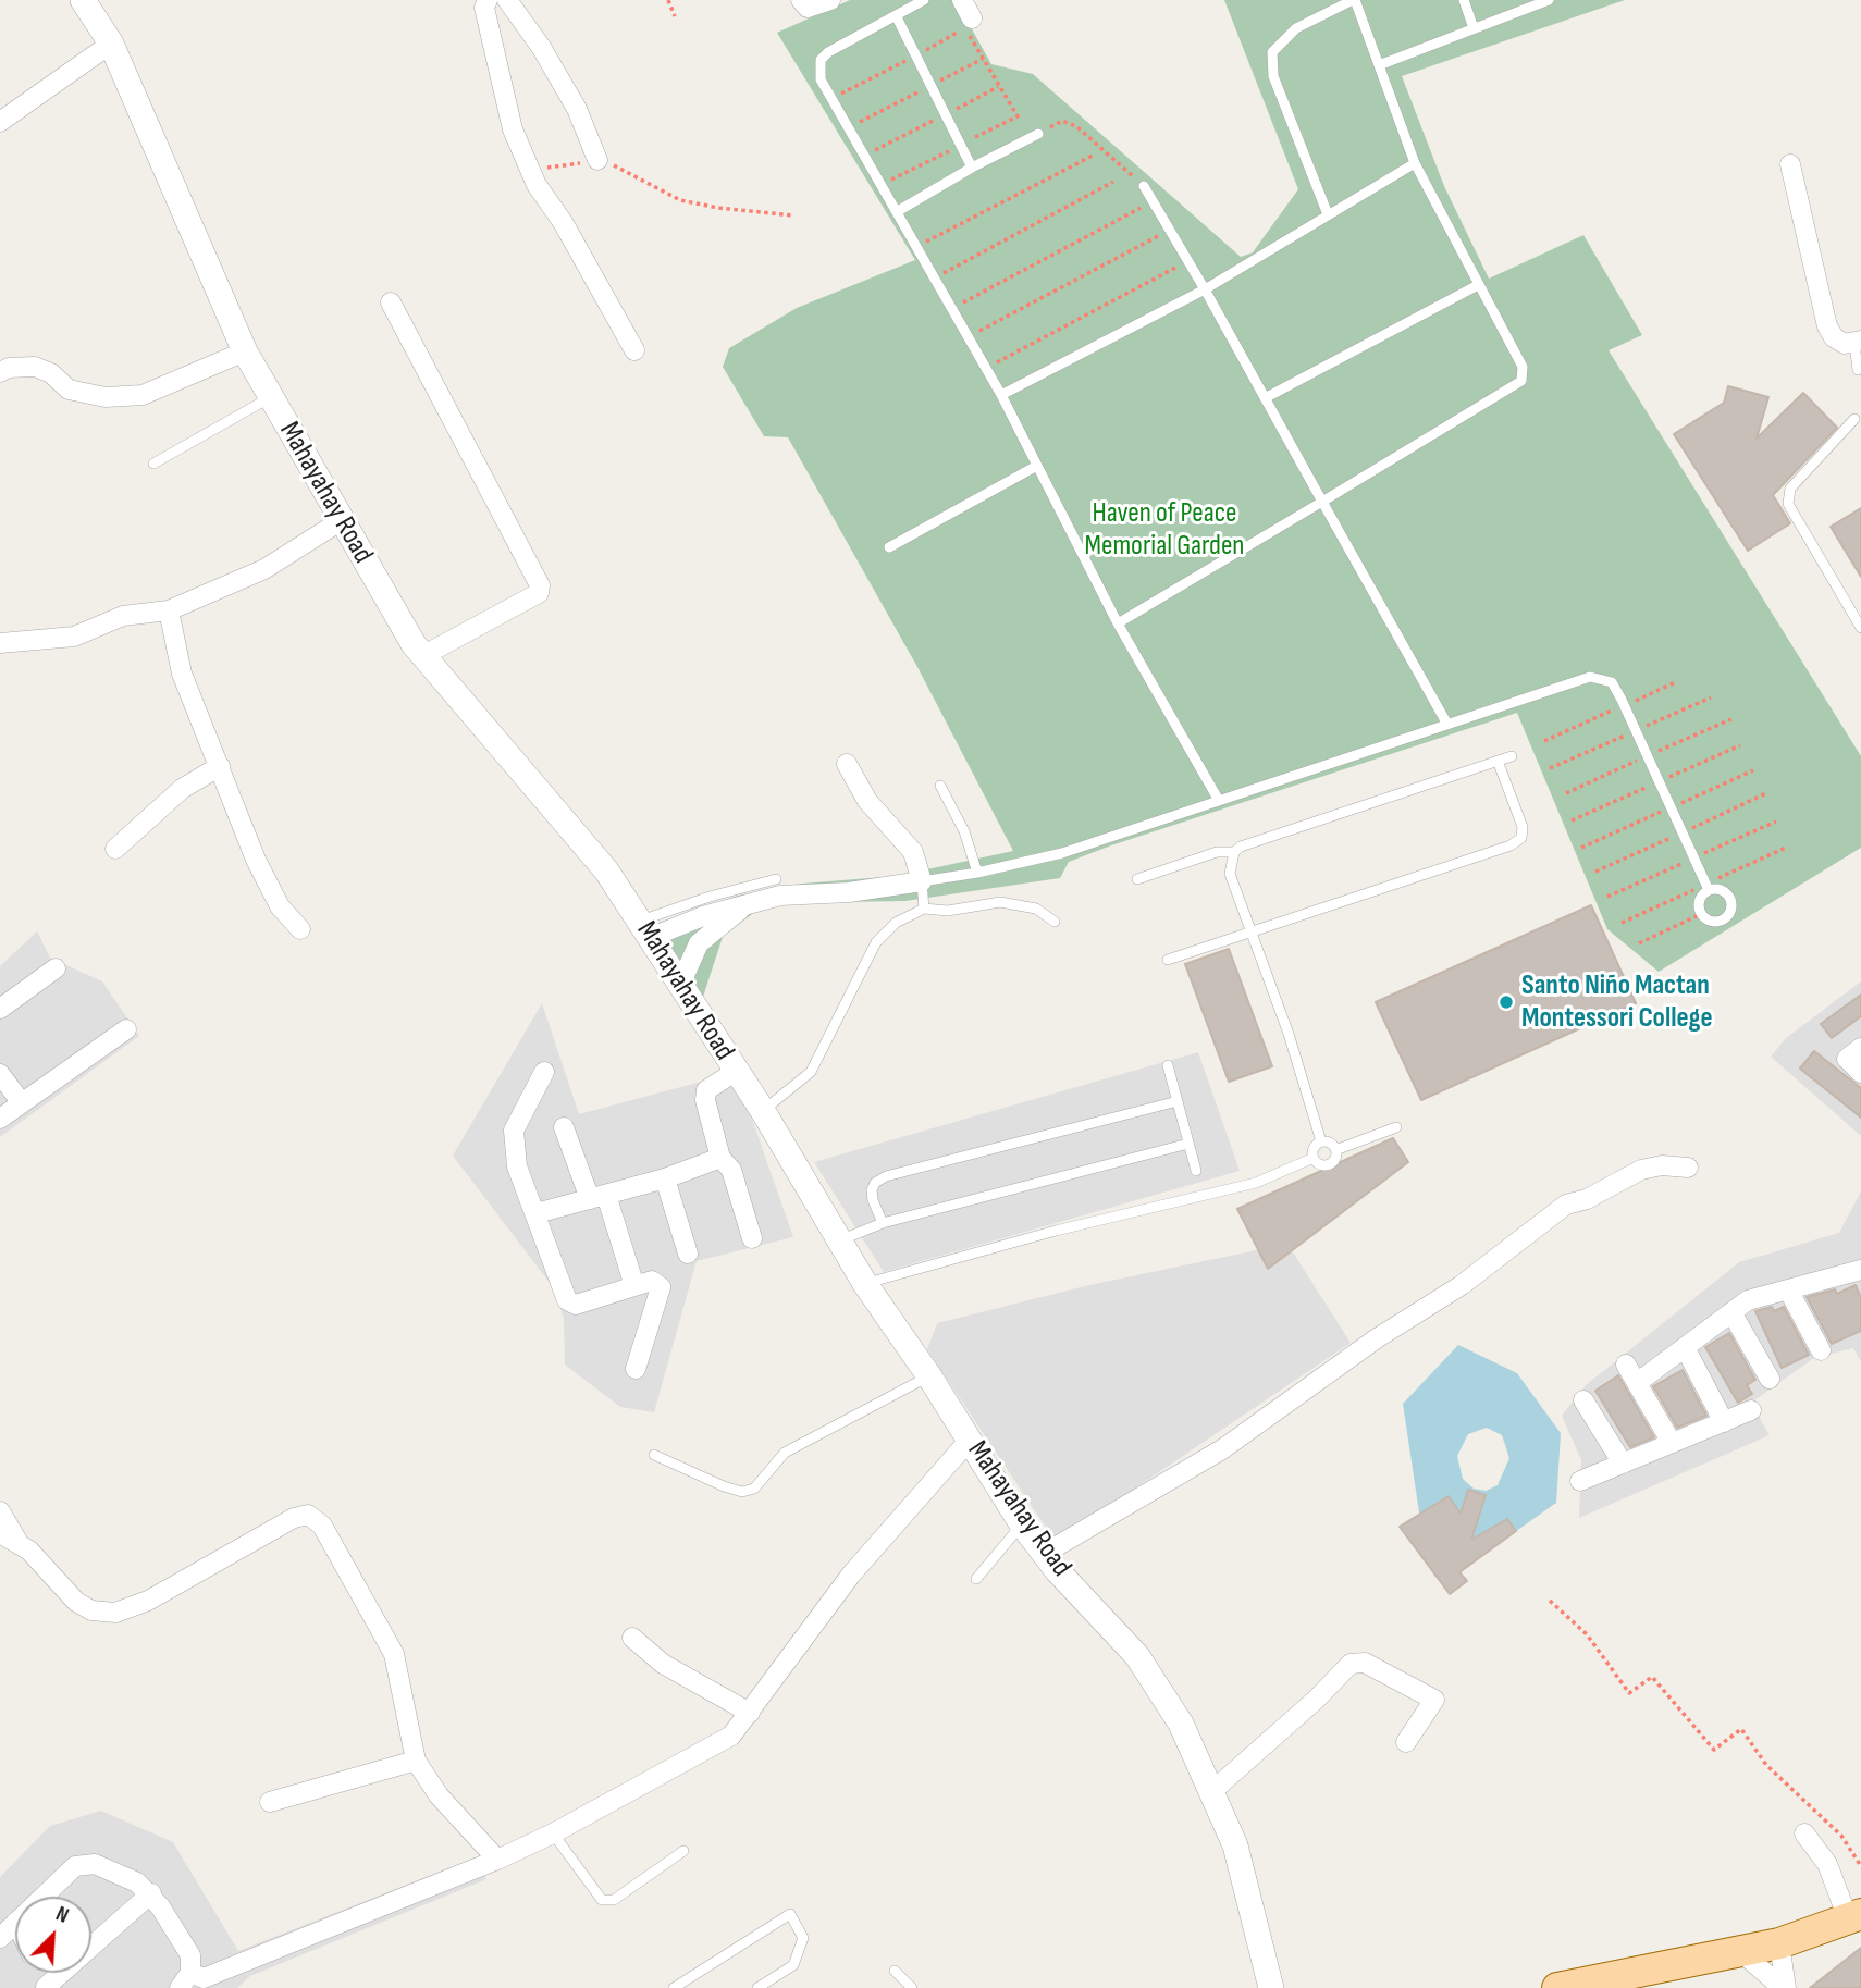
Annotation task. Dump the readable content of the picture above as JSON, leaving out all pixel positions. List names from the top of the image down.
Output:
{
  "streets": {
    "street": ["Mahayahay Road"]
  },
  "parks": ["Haven of Peace Memorial Garden"],
  "places": ["Santo Niño Mactan Montessori College"],
  "north": "top right"
}
